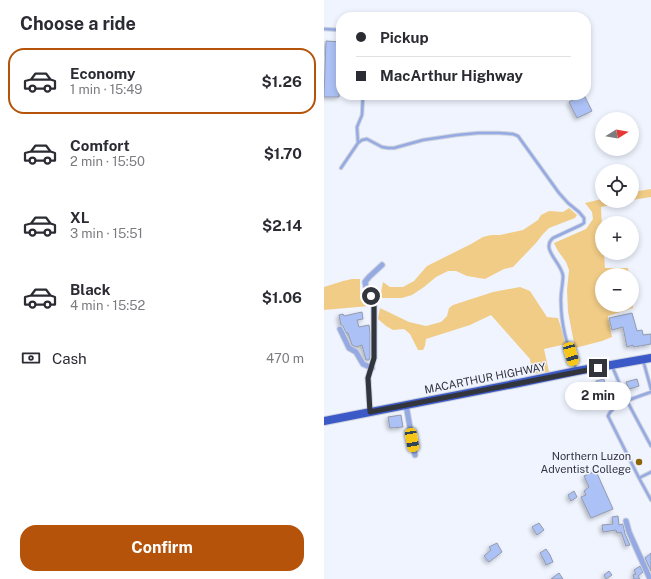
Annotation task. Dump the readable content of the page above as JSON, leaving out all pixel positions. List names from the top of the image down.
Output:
{
  "streets": {
    "highway": ["MACARTHUR HIGHWAY"]
  },
  "places": ["Northern Luzon Adventist College"],
  "north": "right",
  "page": {
    "heading": "Choose a ride",
    "banner": ["Pickup", "MacArthur Highway"],
    "list": [
      {
        "name": "Economy",
        "note": "1 min · 15:49",
        "value": "$1.26"
      },
      {
        "name": "Comfort",
        "note": "2 min · 15:50",
        "value": "$1.70"
      },
      {
        "name": "XL",
        "note": "3 min · 15:51",
        "value": "$2.14"
      },
      {
        "name": "Black",
        "note": "4 min · 15:52",
        "value": "$1.06"
      }
    ],
    "map_buttons": ["+", "−"],
    "pay": ["Cash", "470 m"],
    "bubble": "2 min",
    "buttons": "Confirm"
  }
}
